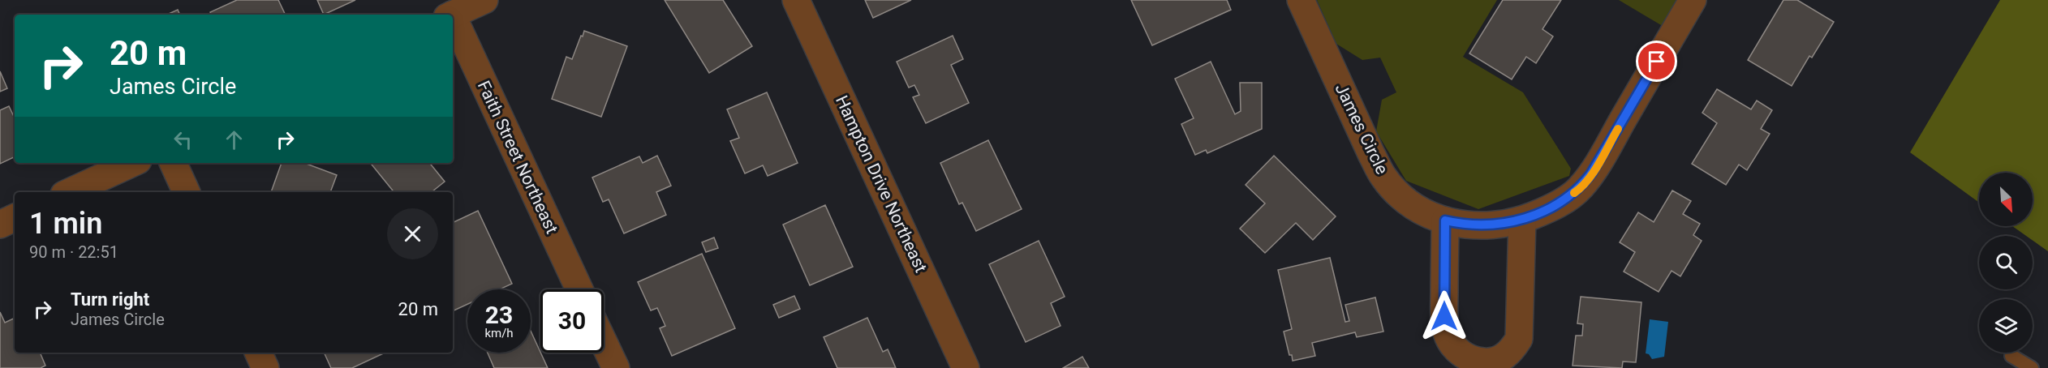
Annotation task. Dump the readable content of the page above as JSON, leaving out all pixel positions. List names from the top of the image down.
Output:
{
  "streets": {
    "street": ["James Circle", "Faith Street Northeast", "Hampton Drive Northeast"]
  },
  "north": "bottom right",
  "page": {
    "turn": ["20 m", "James Circle"],
    "heading": ["1 min", "90 m · 22:51"],
    "list": [
      {
        "name": "Turn right",
        "note": "James Circle",
        "value": "20 m"
      }
    ],
    "speed": "23 km/h",
    "limit": "30"
  }
}
